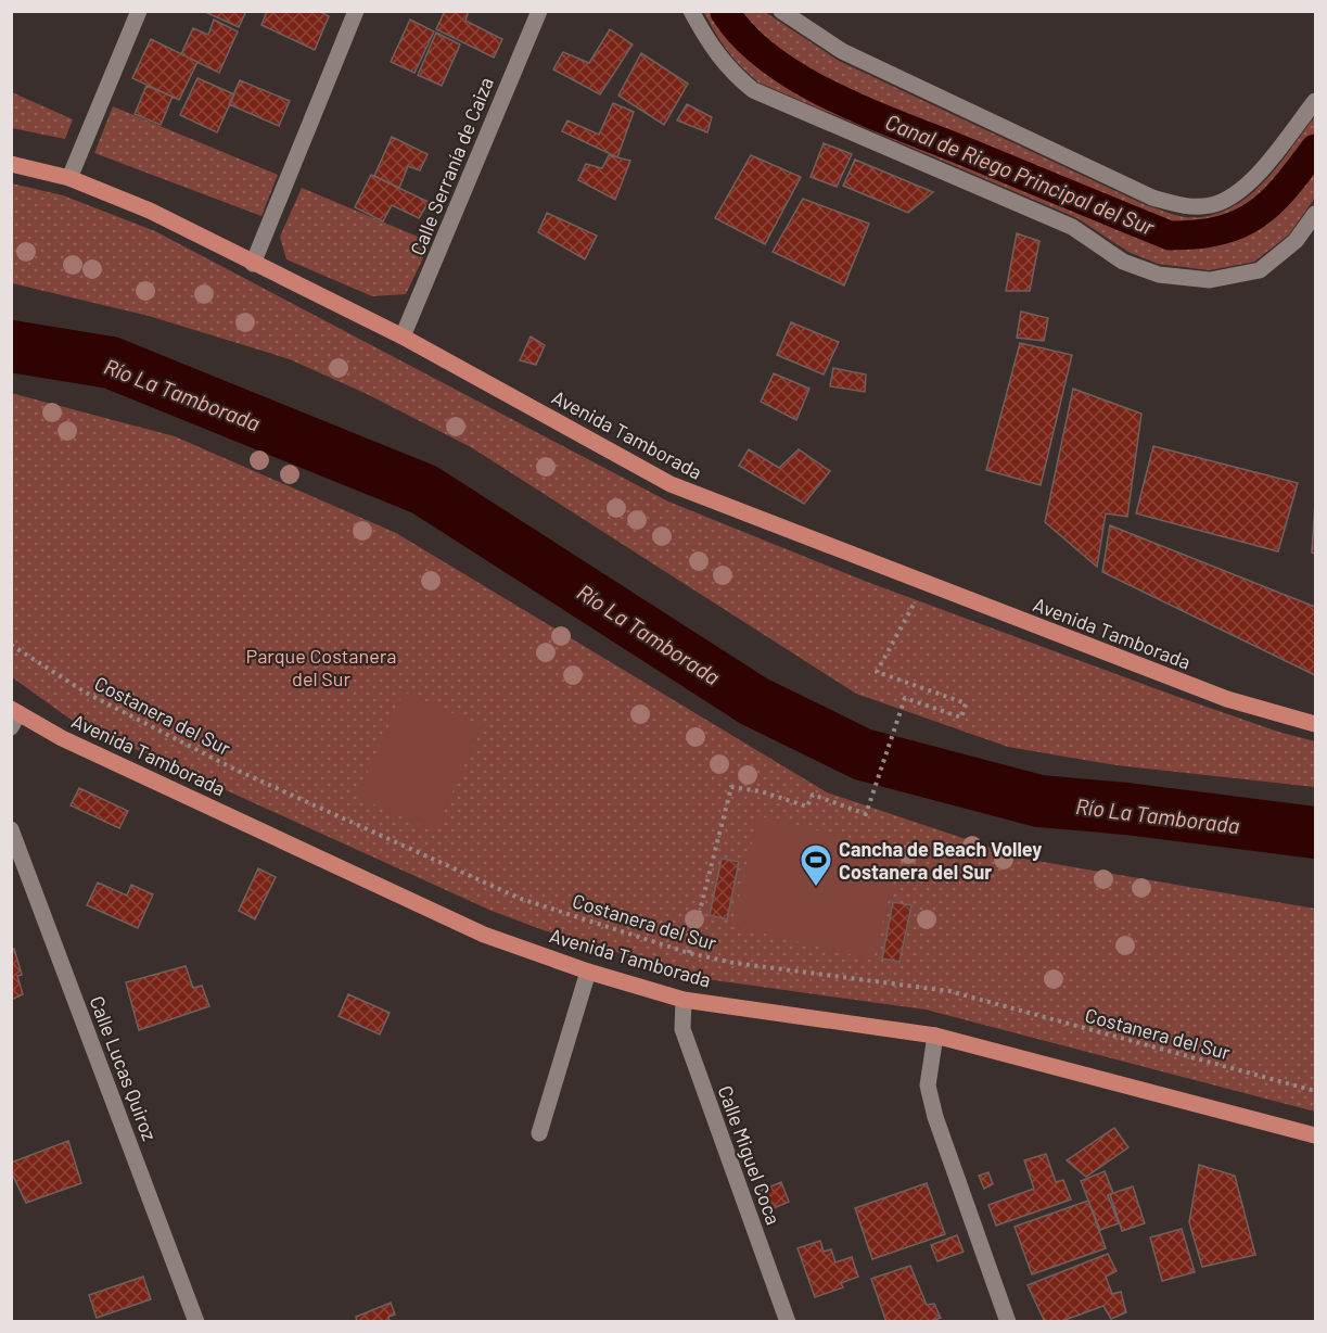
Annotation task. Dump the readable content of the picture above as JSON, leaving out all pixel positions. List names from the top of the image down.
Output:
{
  "streets": {
    "main road": ["Avenida Tamborada"],
    "street": ["Calle Serranía de Caiza", "Calle Lucas Quiroz", "Calle Miguel Coca"],
    "path": ["Costanera del Sur"]
  },
  "crossings": [
    ["Calle Serranía de Caiza", "Avenida Tamborada"],
    ["Avenida Tamborada", "Calle Miguel Coca"]
  ],
  "water": ["Canal de Riego Principal del Sur", "Río La Tamborada"],
  "parks": ["Parque Costanera del Sur"],
  "places": {
    "sports": ["Cancha de Beach Volley Costanera del Sur"]
  }
}
